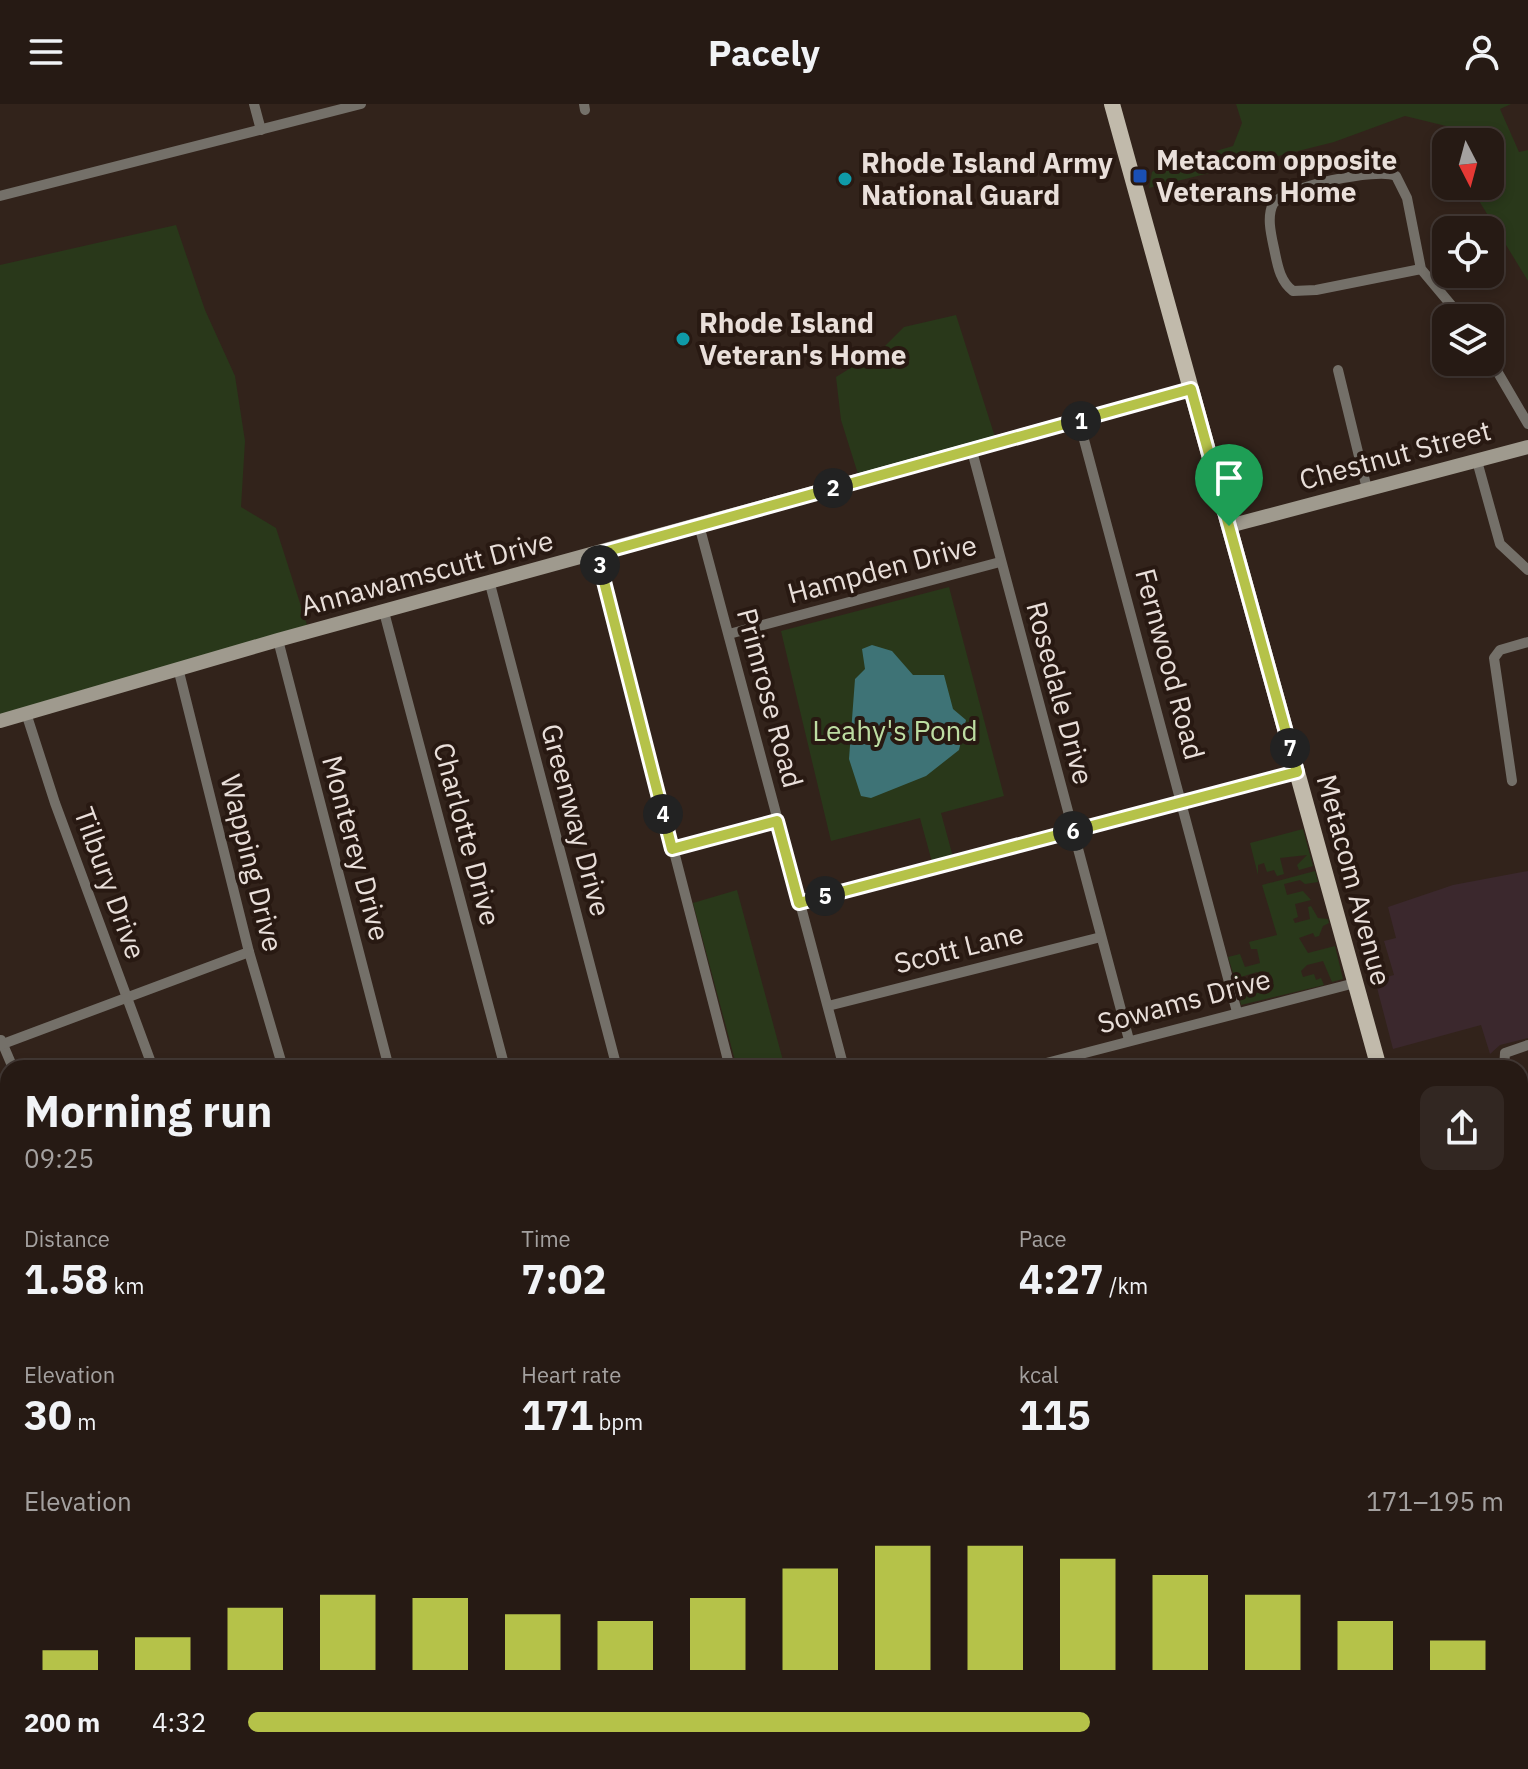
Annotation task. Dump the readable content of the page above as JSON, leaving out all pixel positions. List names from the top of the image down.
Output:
{
  "streets": {
    "main road": ["Metacom Avenue"],
    "street": [
      "Chestnut Street",
      "Hampden Drive",
      "Annawamscutt Drive",
      "Fernwood Road",
      "Rosedale Drive",
      "Primrose Road",
      "Greenway Drive",
      "Charlotte Drive",
      "Monterey Drive",
      "Wapping Drive",
      "Tilbury Drive",
      "Scott Lane",
      "Sowams Drive"
    ]
  },
  "crossings": [
    ["Chestnut Street", "Metacom Avenue"],
    ["Hampden Drive", "Rosedale Drive"],
    ["Hampden Drive", "Primrose Road"],
    ["Annawamscutt Drive", "Fernwood Road"],
    ["Annawamscutt Drive", "Rosedale Drive"],
    ["Annawamscutt Drive", "Primrose Road"],
    ["Annawamscutt Drive", "Greenway Drive"],
    ["Annawamscutt Drive", "Charlotte Drive"],
    ["Annawamscutt Drive", "Monterey Drive"],
    ["Annawamscutt Drive", "Wapping Drive"],
    ["Annawamscutt Drive", "Metacom Avenue"],
    ["Annawamscutt Drive", "Tilbury Drive"],
    ["Fernwood Road", "Sowams Drive"],
    ["Rosedale Drive", "Scott Lane"],
    ["Rosedale Drive", "Sowams Drive"],
    ["Primrose Road", "Scott Lane"],
    ["Metacom Avenue", "Sowams Drive"]
  ],
  "parks": ["Leahy's Pond"],
  "places": {
    "transit": ["Metacom opposite Veterans Home"],
    "other": ["Rhode Island Army National Guard", "Rhode Island Veteran's Home"]
  },
  "north": "bottom",
  "page": {
    "header": "Pacely",
    "pins": [
      "1",
      "2",
      "3",
      "7",
      "4",
      "6",
      "5"
    ],
    "heading": ["Morning run", "09:25"],
    "stats": [
      ["Distance", "1.58 km"],
      ["Time", "7:02"],
      ["Pace", "4:27 /km"],
      ["Elevation", "30 m"],
      ["Heart rate", "171 bpm"],
      ["kcal", "115"]
    ],
    "chart": ["Elevation", "171–195 m"],
    "list": [
      {
        "name": "200 m",
        "note": "4:32"
      }
    ]
  }
}
